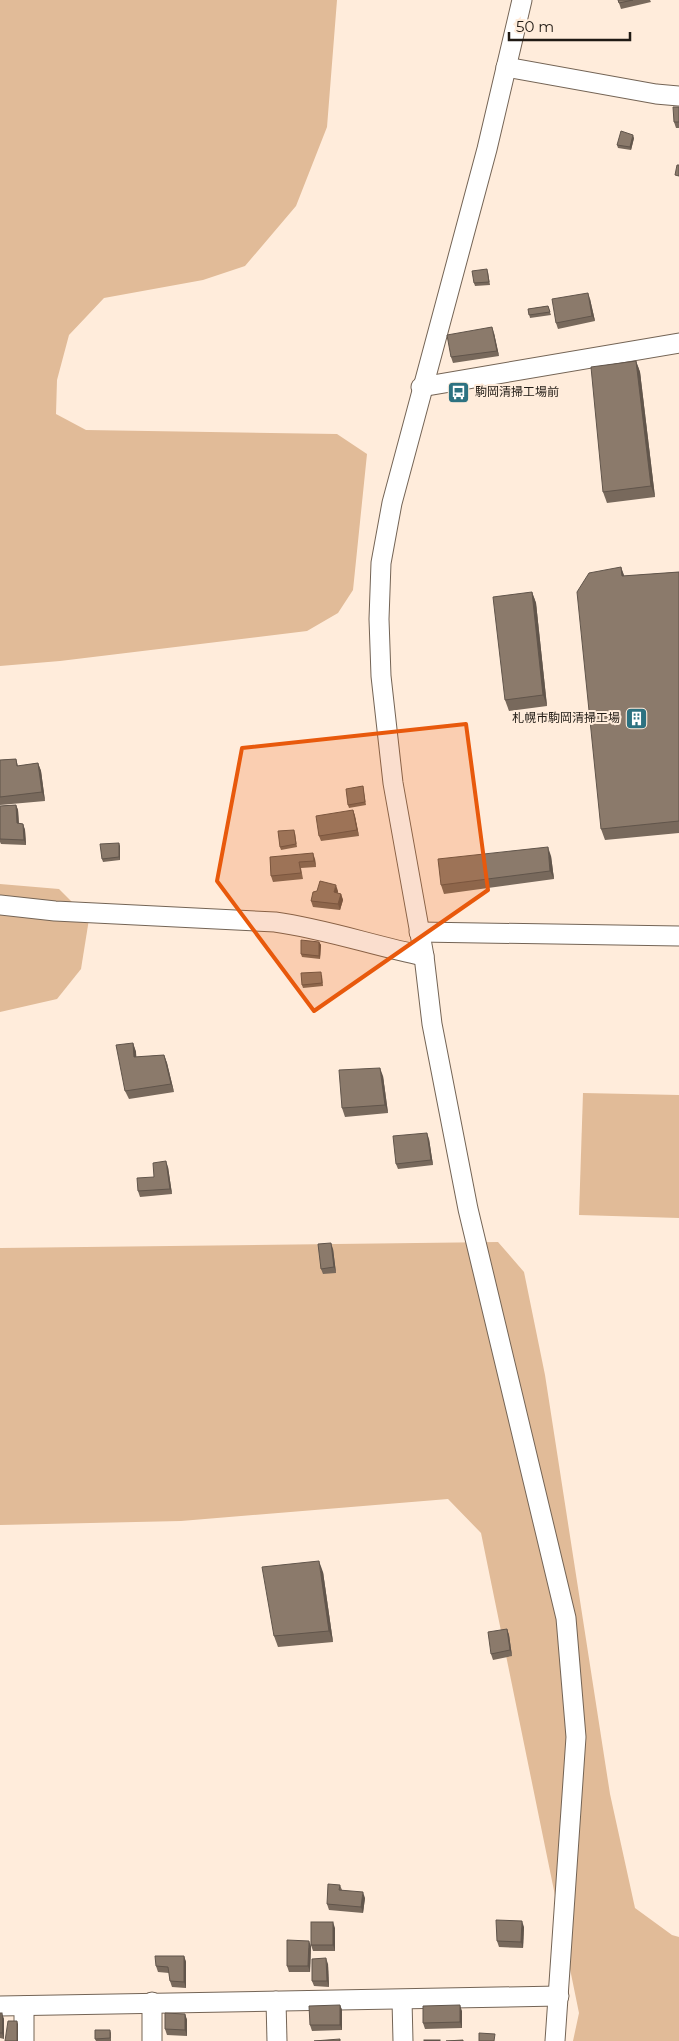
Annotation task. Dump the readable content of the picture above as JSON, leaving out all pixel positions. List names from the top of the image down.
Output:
{
  "places": {
    "bus stop": ["駒岡清掃工場前"],
    "building": ["札幌市駒岡清掃工場"]
  },
  "scale_bar": "50 m"
}
